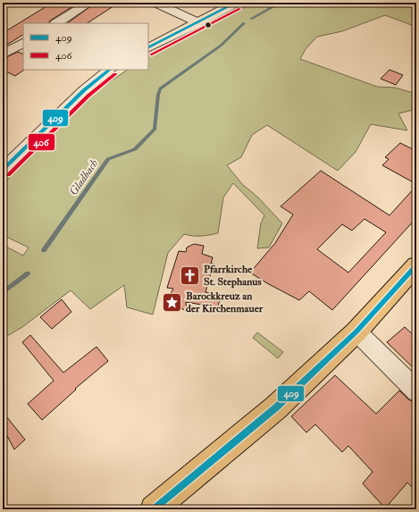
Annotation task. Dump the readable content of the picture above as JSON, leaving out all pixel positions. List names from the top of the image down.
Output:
{
  "water": ["Gladbach"],
  "places": {
    "church": ["Pfarrkirche St. Stephanus"],
    "place": ["Barockkreuz an der Kirchenmauer"]
  },
  "lines": ["transit line 409", "transit line 406"],
  "legend": ["409", "406"]
}
